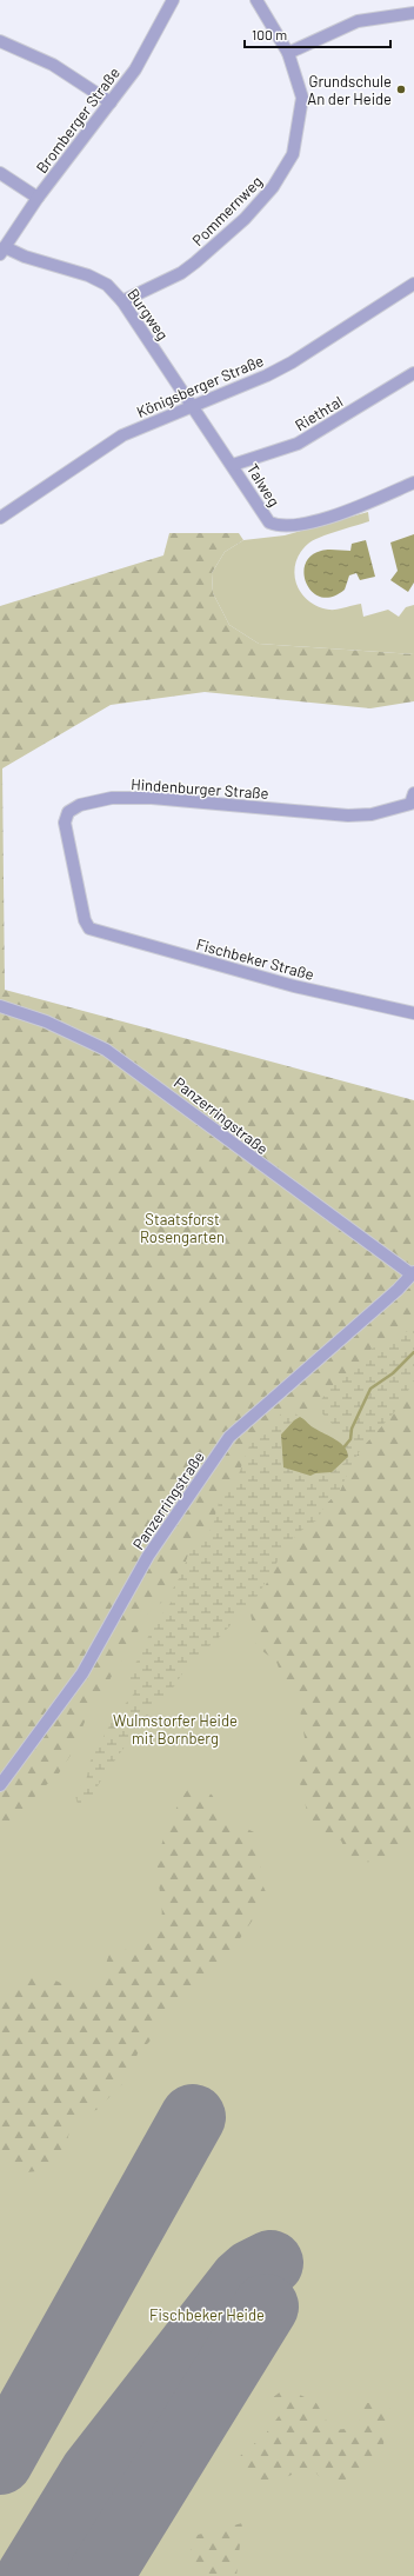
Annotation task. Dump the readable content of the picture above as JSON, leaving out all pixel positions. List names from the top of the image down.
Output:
{
  "streets": {
    "street": [
      "Bromberger Straße",
      "Pommernweg",
      "Burgweg",
      "Königsberger Straße",
      "Riethtal",
      "Talweg",
      "Hindenburger Straße",
      "Fischbeker Straße",
      "Panzerringstraße"
    ]
  },
  "crossings": [
    ["Bromberger Straße", "Burgweg"],
    ["Pommernweg", "Burgweg"],
    ["Burgweg", "Königsberger Straße"],
    ["Burgweg", "Talweg"],
    ["Königsberger Straße", "Talweg"],
    ["Riethtal", "Talweg"],
    ["Hindenburger Straße", "Fischbeker Straße"]
  ],
  "parks": ["Staatsforst Rosengarten", "Wulmstorfer Heide mit Bornberg", "Fischbeker Heide"],
  "places": ["Grundschule An der Heide"],
  "scale_bar": "100 m"
}
